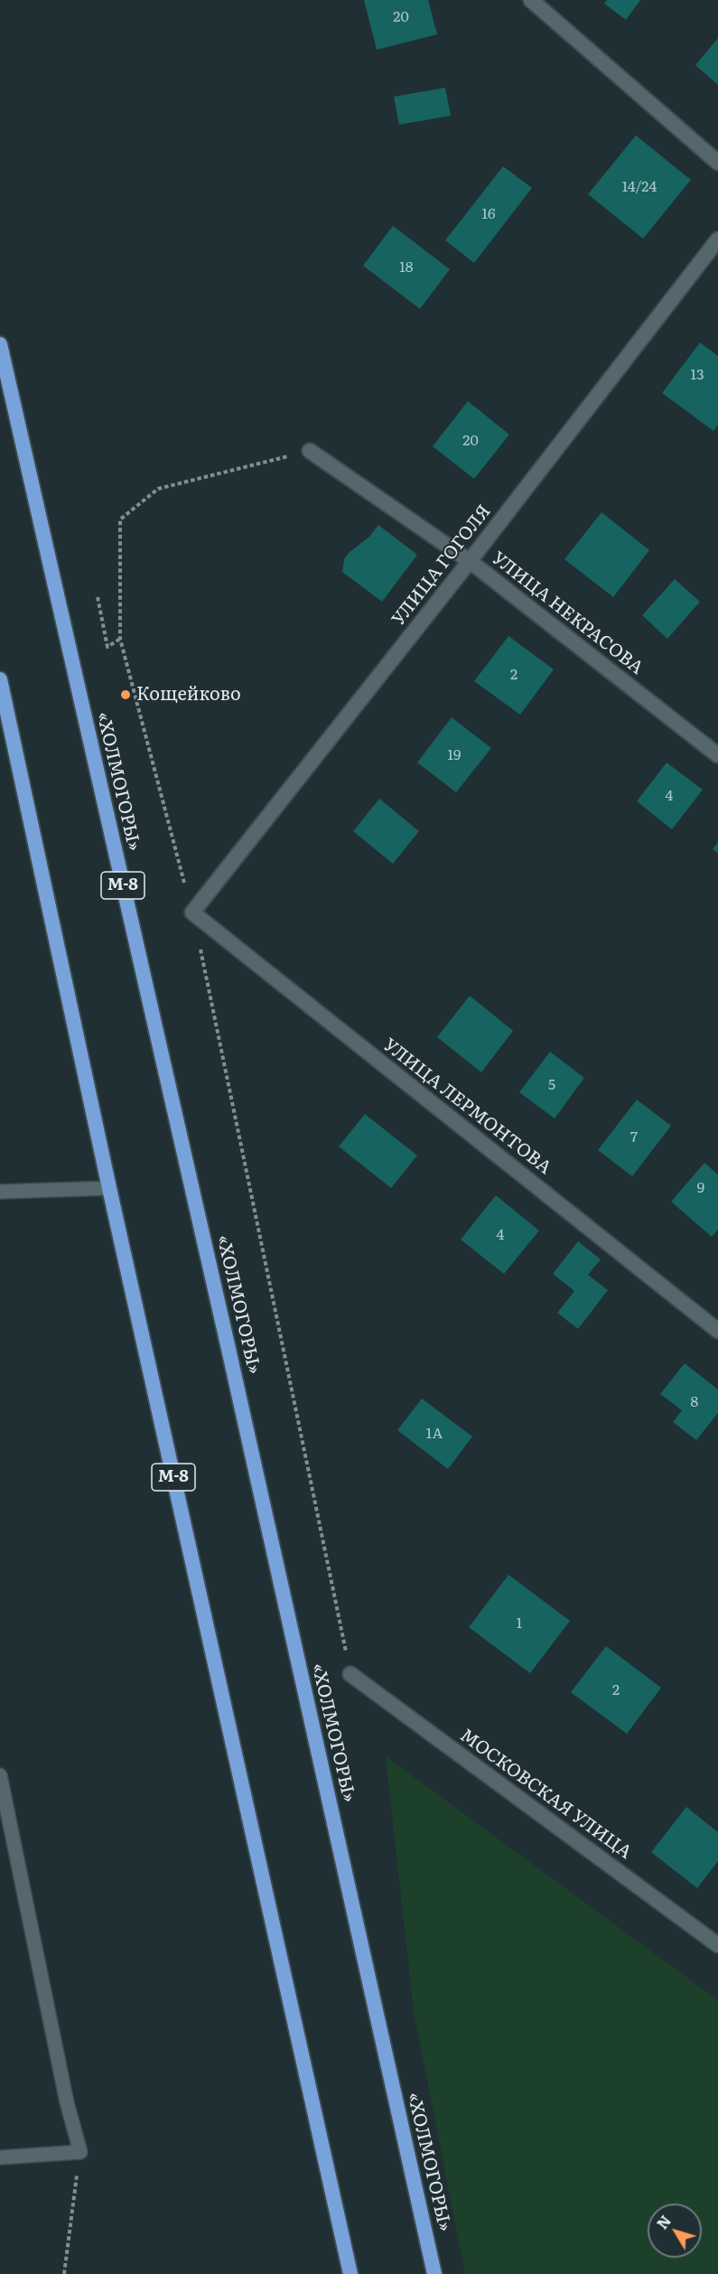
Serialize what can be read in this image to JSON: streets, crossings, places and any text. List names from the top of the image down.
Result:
{
  "streets": {
    "highway": ["«ХОЛМОГОРЫ»", "М-8"],
    "street": [
      "УЛИЦА ГОГОЛЯ",
      "УЛИЦА НЕКРАСОВА",
      "УЛИЦА ЛЕРМОНТОВА",
      "МОСКОВСКАЯ УЛИЦА"
    ]
  },
  "crossings": [
    ["УЛИЦА ГОГОЛЯ", "УЛИЦА НЕКРАСОВА"],
    ["УЛИЦА ГОГОЛЯ", "УЛИЦА ЛЕРМОНТОВА"]
  ],
  "places": ["Кощейково"],
  "house_numbers": [
    "20",
    "14/24",
    "16",
    "18",
    "13",
    "20",
    "2",
    "19",
    "4",
    "5",
    "7",
    "9",
    "4",
    "8",
    "1А",
    "1",
    "2"
  ],
  "north": "top left"
}
